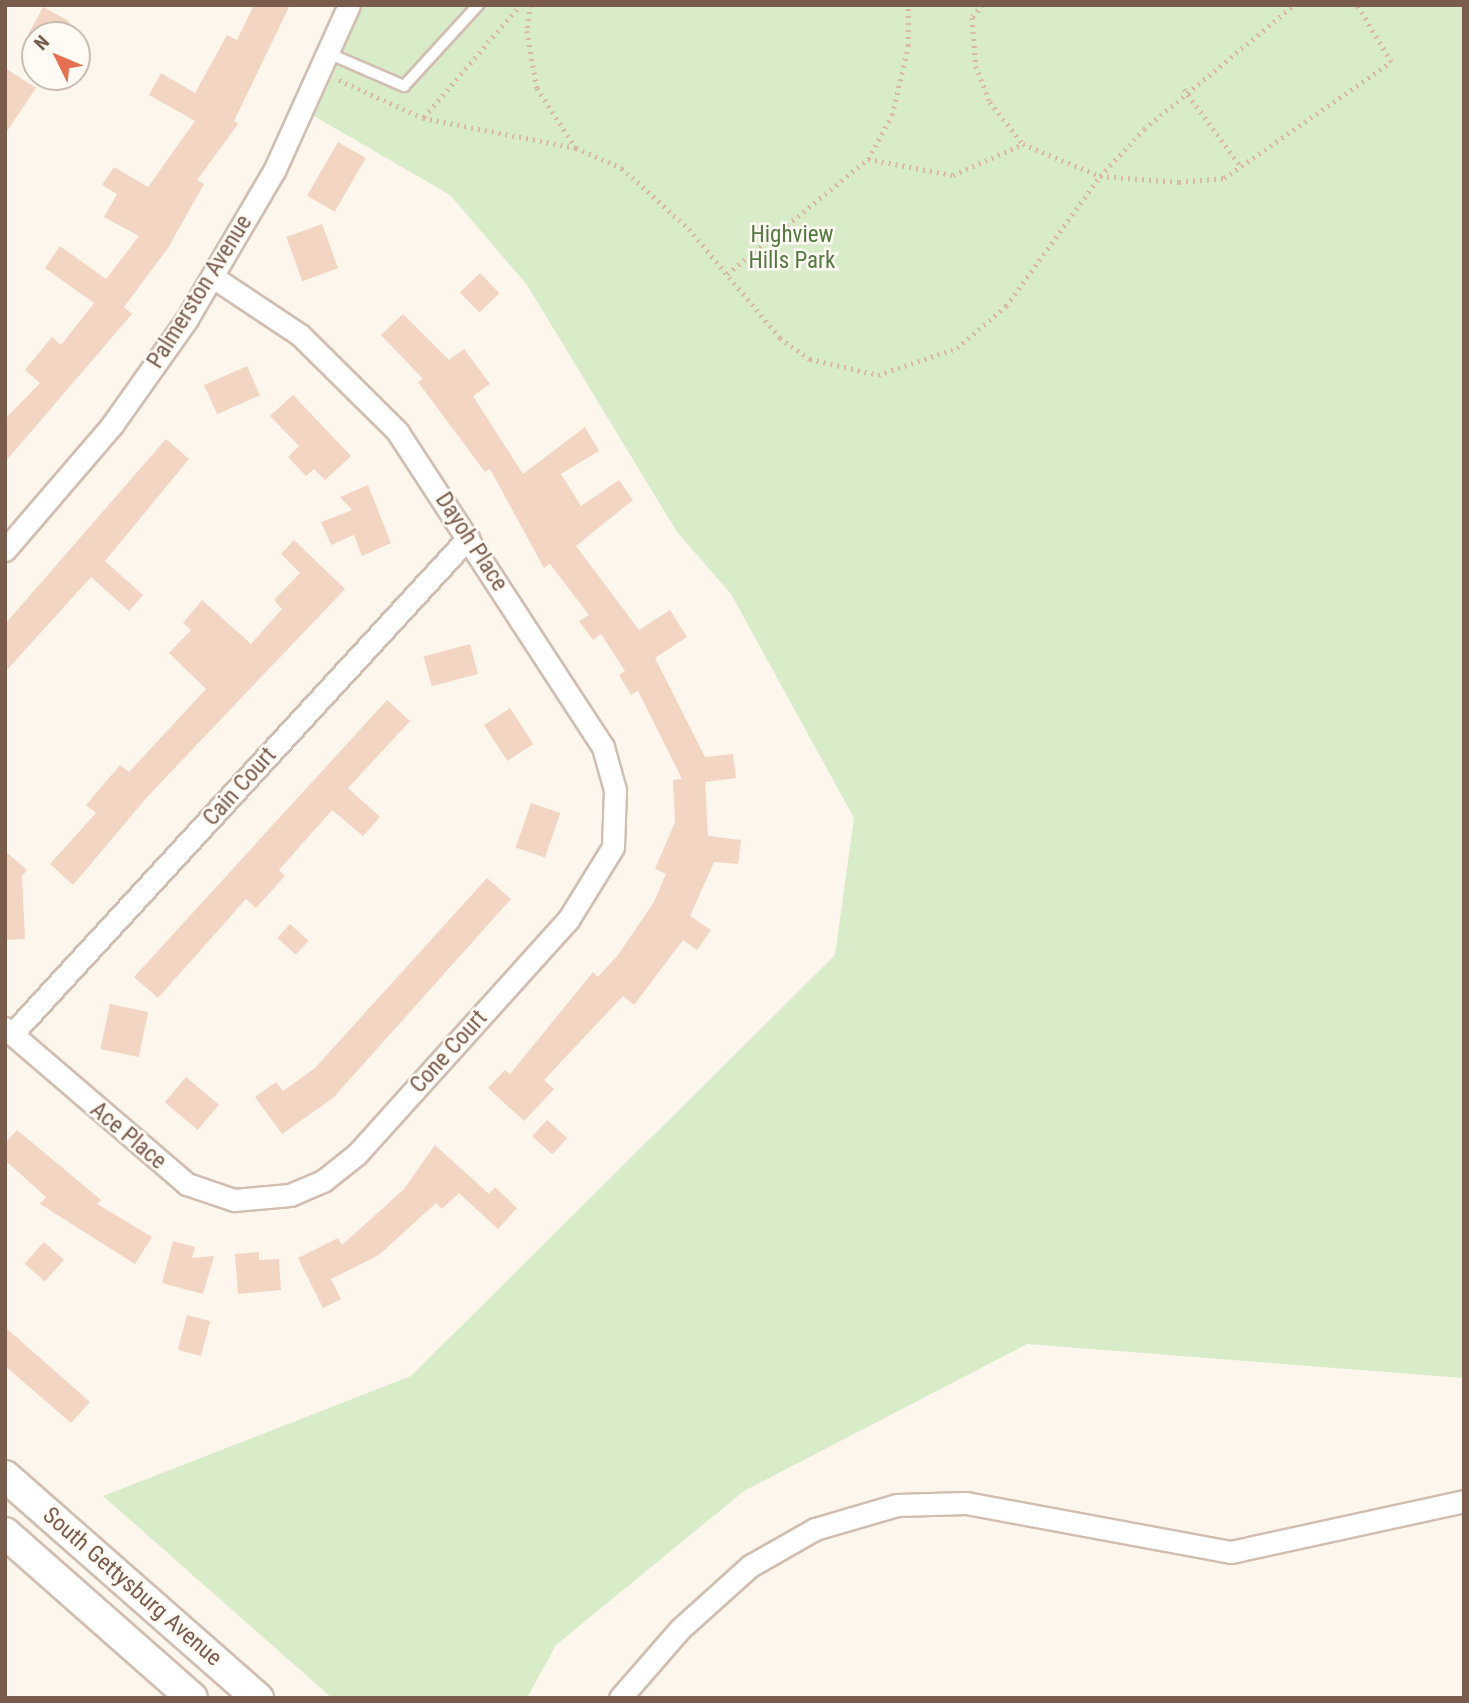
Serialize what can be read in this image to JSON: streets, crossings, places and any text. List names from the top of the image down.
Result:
{
  "streets": {
    "main road": ["South Gettysburg Avenue"],
    "street": [
      "Palmerston Avenue",
      "Dayoh Place",
      "Cain Court",
      "Cone Court",
      "Ace Place"
    ]
  },
  "crossings": [
    ["Palmerston Avenue", "Dayoh Place"],
    ["Dayoh Place", "Cain Court"],
    ["Dayoh Place", "Cone Court"],
    ["Cain Court", "Ace Place"],
    ["Cone Court", "Ace Place"]
  ],
  "parks": ["Highview Hills Park"],
  "north": "top left"
}
